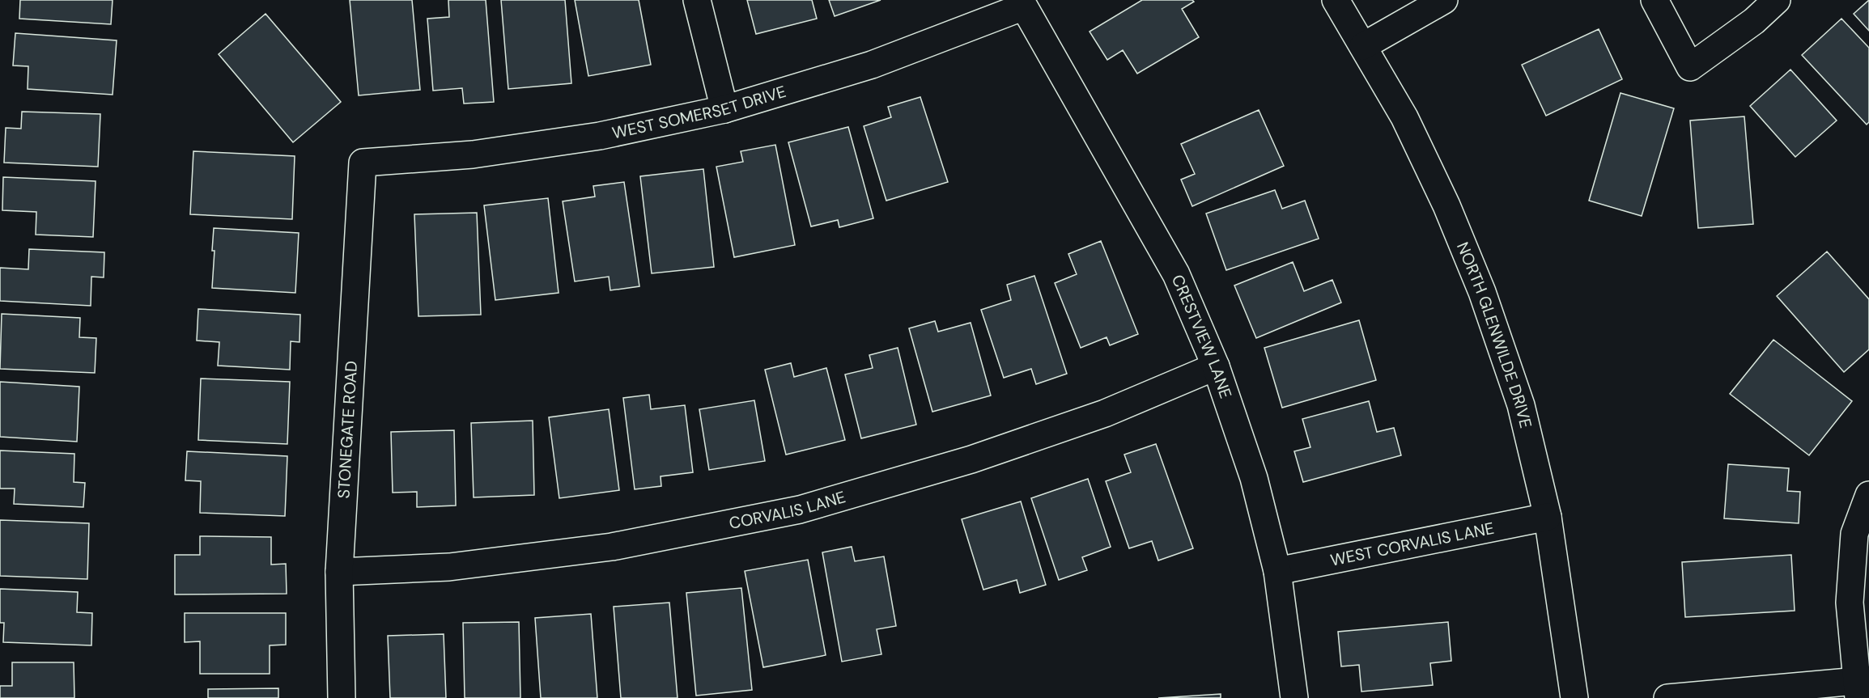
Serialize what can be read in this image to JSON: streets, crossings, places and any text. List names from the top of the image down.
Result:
{
  "streets": {
    "street": [
      "WEST SOMERSET DRIVE",
      "NORTH GLENWILDE DRIVE",
      "CRESTVIEW LANE",
      "STONEGATE ROAD",
      "CORVALIS LANE",
      "WEST CORVALIS LANE"
    ]
  },
  "crossings": [
    ["WEST SOMERSET DRIVE", "CRESTVIEW LANE"],
    ["WEST SOMERSET DRIVE", "STONEGATE ROAD"],
    ["NORTH GLENWILDE DRIVE", "WEST CORVALIS LANE"],
    ["CRESTVIEW LANE", "CORVALIS LANE"],
    ["CRESTVIEW LANE", "WEST CORVALIS LANE"],
    ["STONEGATE ROAD", "CORVALIS LANE"]
  ]
}
